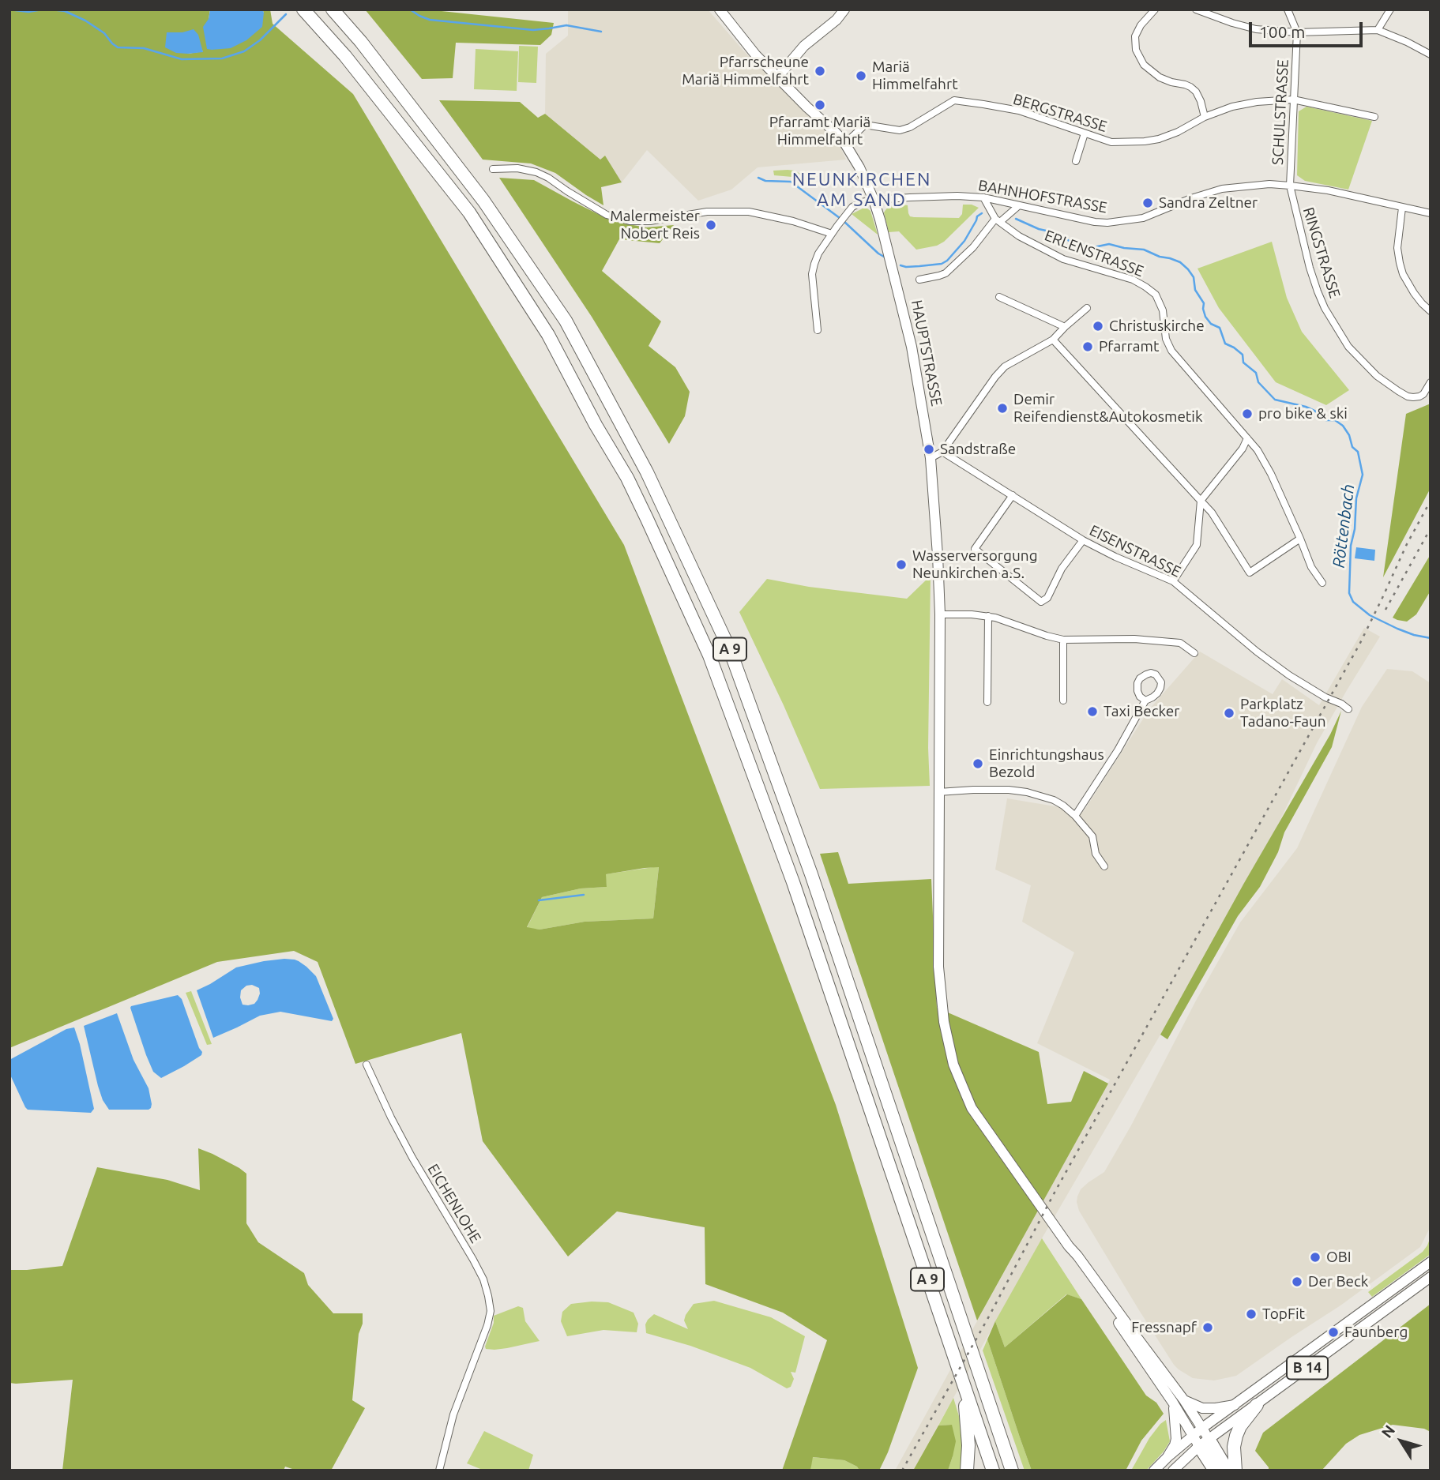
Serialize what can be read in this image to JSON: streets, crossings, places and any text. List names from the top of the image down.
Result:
{
  "streets": {
    "highway": ["A 9"],
    "main road": ["HAUPTSTRASSE", "B 14"],
    "street": [
      "SCHULSTRASSE",
      "BERGSTRASSE",
      "BAHNHOFSTRASSE",
      "RINGSTRASSE",
      "ERLENSTRASSE",
      "EISENSTRASSE",
      "EICHENLOHE"
    ]
  },
  "crossings": [
    ["SCHULSTRASSE", "BERGSTRASSE"],
    ["SCHULSTRASSE", "BAHNHOFSTRASSE"],
    ["SCHULSTRASSE", "RINGSTRASSE"],
    ["BERGSTRASSE", "HAUPTSTRASSE"],
    ["BAHNHOFSTRASSE", "RINGSTRASSE"],
    ["BAHNHOFSTRASSE", "ERLENSTRASSE"],
    ["BAHNHOFSTRASSE", "HAUPTSTRASSE"]
  ],
  "districts": ["NEUNKIRCHEN AM SAND"],
  "water": ["Röttenbach"],
  "places": [
    "Pfarrscheune Mariä Himmelfahrt",
    "Mariä Himmelfahrt",
    "Pfarramt Mariä Himmelfahrt",
    "Sandra Zeltner",
    "Malermeister Nobert Reis",
    "Christuskirche",
    "Pfarramt",
    "Demir Reifendienst&Autokosmetik",
    "pro bike & ski",
    "Sandstraße",
    "Wasserversorgung Neunkirchen a.S.",
    "Taxi Becker",
    "Parkplatz Tadano-Faun",
    "Einrichtungshaus Bezold",
    "OBI",
    "Der Beck",
    "TopFit",
    "Fressnapf",
    "Faunberg"
  ],
  "scale_bar": "100 m",
  "north": "top left"
}
